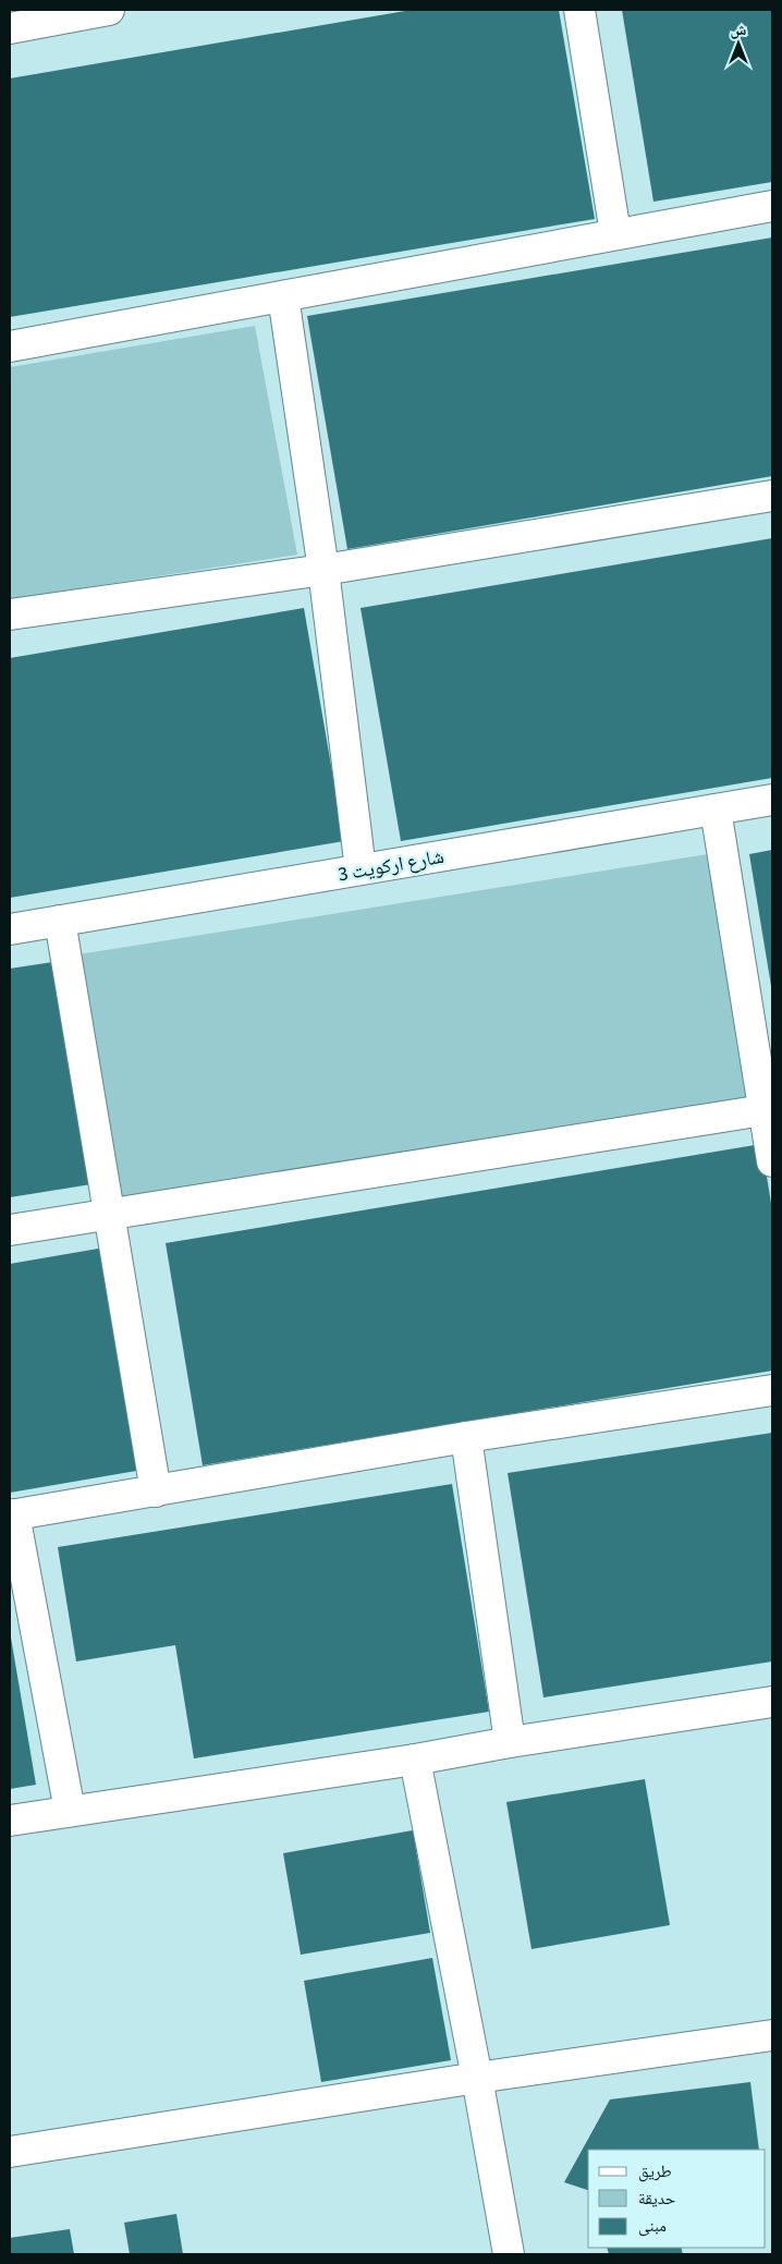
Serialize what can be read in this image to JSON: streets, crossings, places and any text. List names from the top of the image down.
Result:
{
  "streets": {
    "street": ["شارع اركويت 3"]
  },
  "legend": ["طريق", "حديقة", "مبنى"],
  "north": "top"
}
